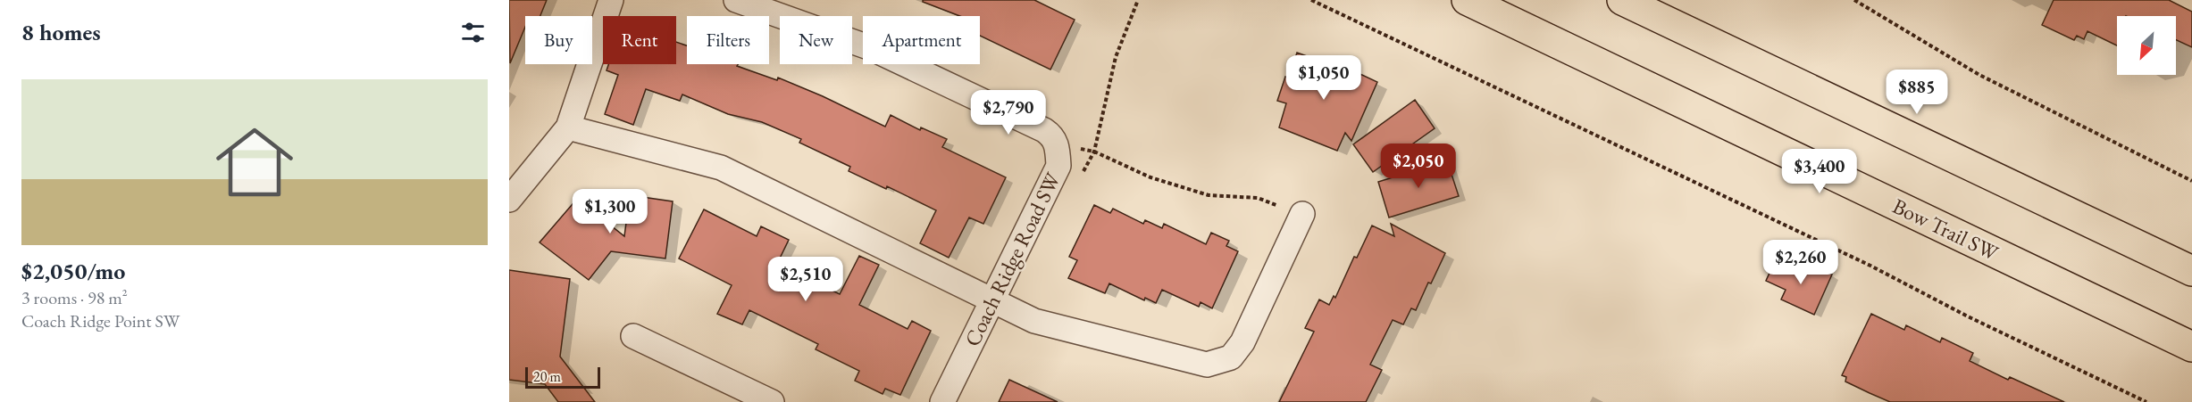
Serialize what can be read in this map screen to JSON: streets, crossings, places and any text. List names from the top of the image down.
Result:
{
  "streets": {
    "main road": ["Bow Trail SW"],
    "street": ["Coach Ridge Road SW"]
  },
  "scale_bar": "20 m",
  "north": "bottom left",
  "page": {
    "heading": "8 homes",
    "chip": [
      "Buy",
      "Rent",
      "Filters",
      "New",
      "Apartment"
    ],
    "price": [
      "$1,050",
      "$885",
      "$2,790",
      "$2,050",
      "$3,400",
      "$1,300",
      "$2,260",
      "$2,510"
    ],
    "list": [
      {
        "name": "$2,050/mo",
        "note": "3 rooms · 98 m² · Coach Ridge Point SW"
      }
    ],
    "scale": "20 m"
  }
}
